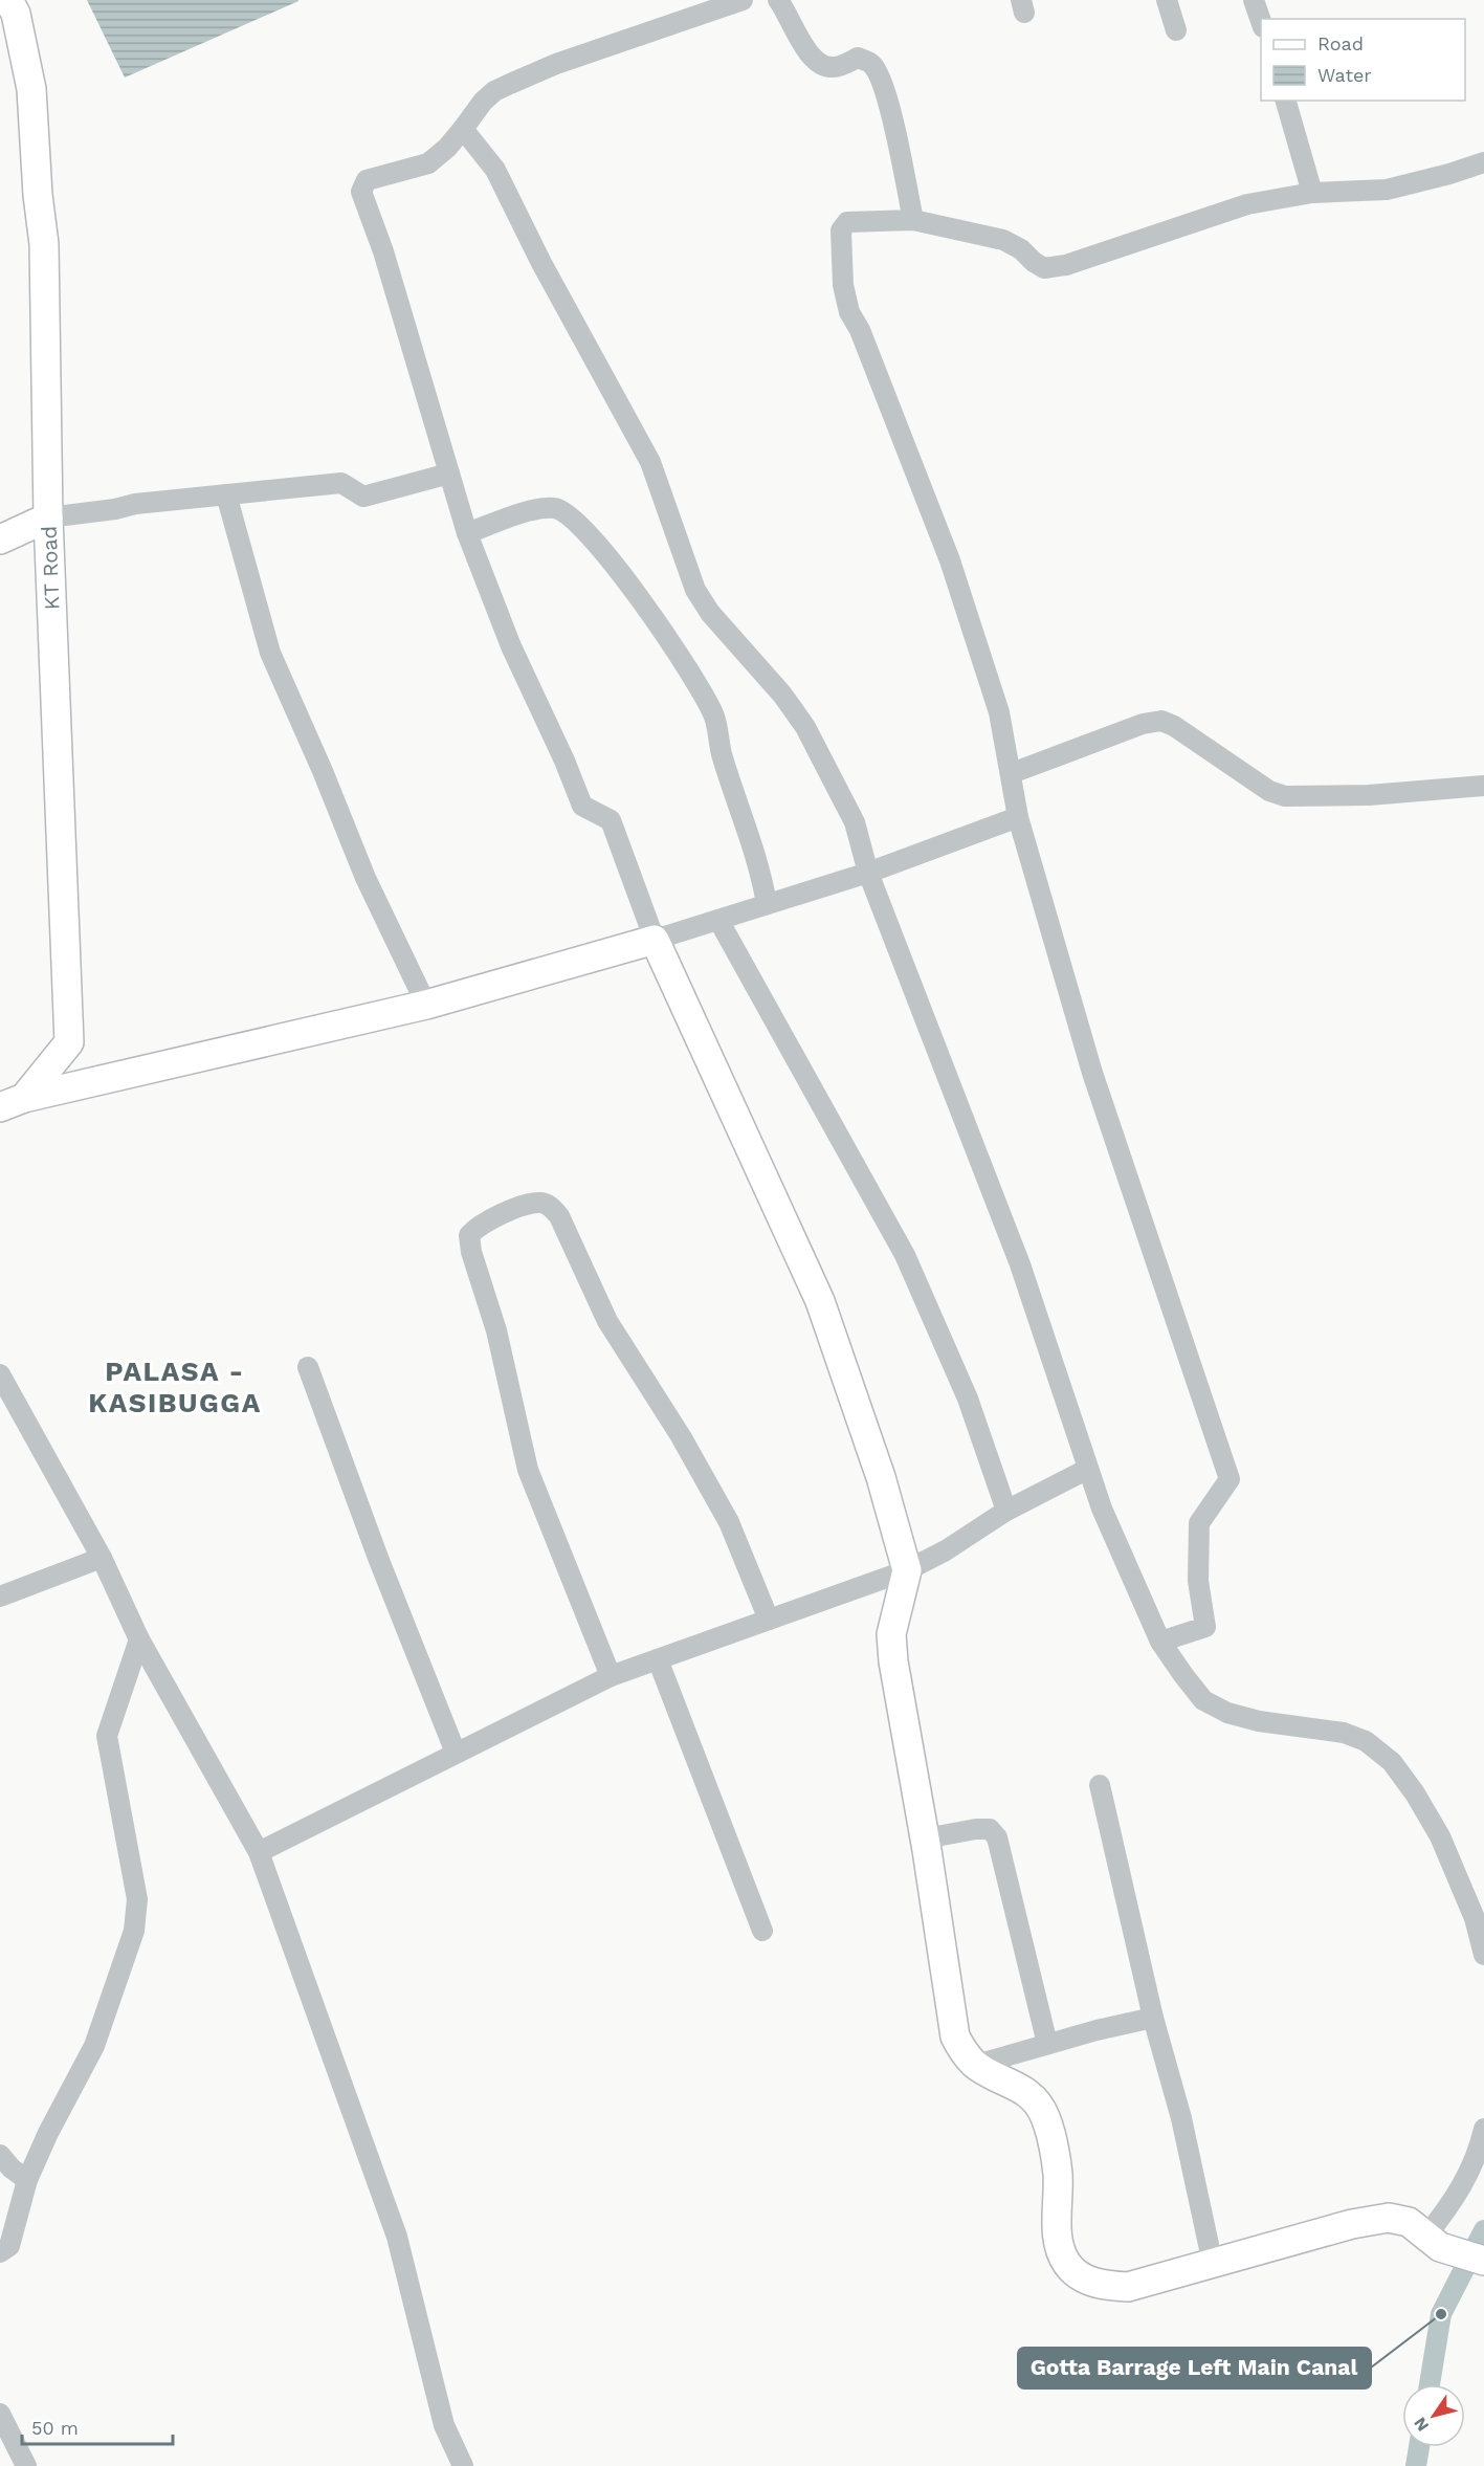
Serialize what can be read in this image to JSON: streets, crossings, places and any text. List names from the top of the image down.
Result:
{
  "streets": {
    "main road": ["KT Road"]
  },
  "districts": ["PALASA - KASIBUGGA"],
  "places": ["Gotta Barrage Left Main Canal"],
  "legend": ["Road", "Water"],
  "scale_bar": "50 m",
  "north": "bottom left"
}
